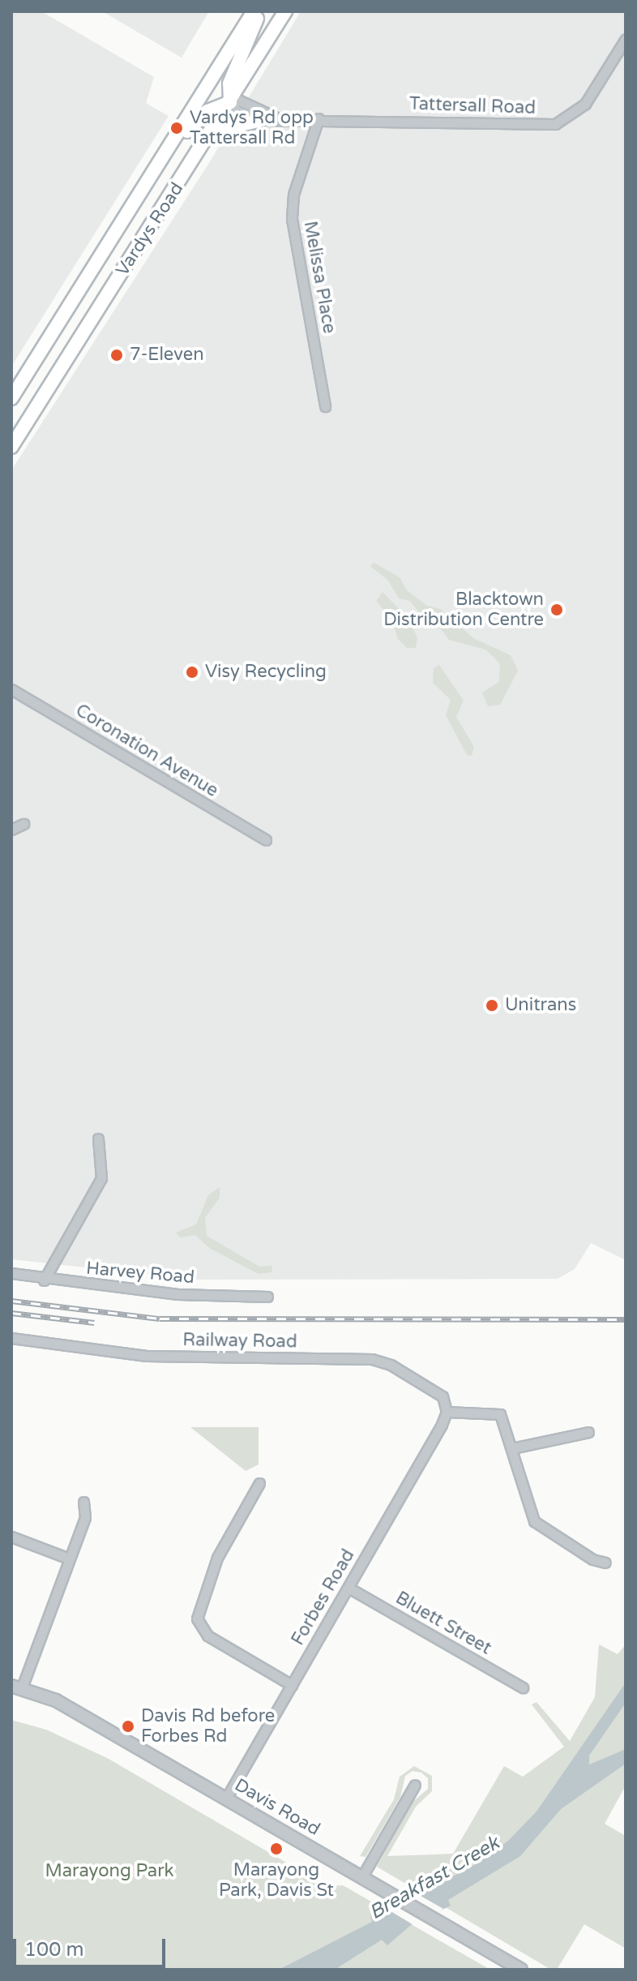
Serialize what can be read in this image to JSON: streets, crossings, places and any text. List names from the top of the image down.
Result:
{
  "streets": {
    "main road": ["Vardys Road"],
    "street": [
      "Tattersall Road",
      "Melissa Place",
      "Coronation Avenue",
      "Harvey Road",
      "Railway Road",
      "Forbes Road",
      "Bluett Street",
      "Davis Road"
    ]
  },
  "crossings": [
    ["Tattersall Road", "Vardys Road"],
    ["Tattersall Road", "Melissa Place"],
    ["Railway Road", "Forbes Road"],
    ["Forbes Road", "Bluett Street"],
    ["Forbes Road", "Davis Road"]
  ],
  "water": ["Breakfast Creek"],
  "parks": ["Marayong Park"],
  "places": [
    "Vardys Rd opp Tattersall Rd",
    "7-Eleven",
    "Blacktown Distribution Centre",
    "Visy Recycling",
    "Unitrans",
    "Davis Rd before Forbes Rd",
    "Marayong Park, Davis St"
  ],
  "scale_bar": "100 m"
}
